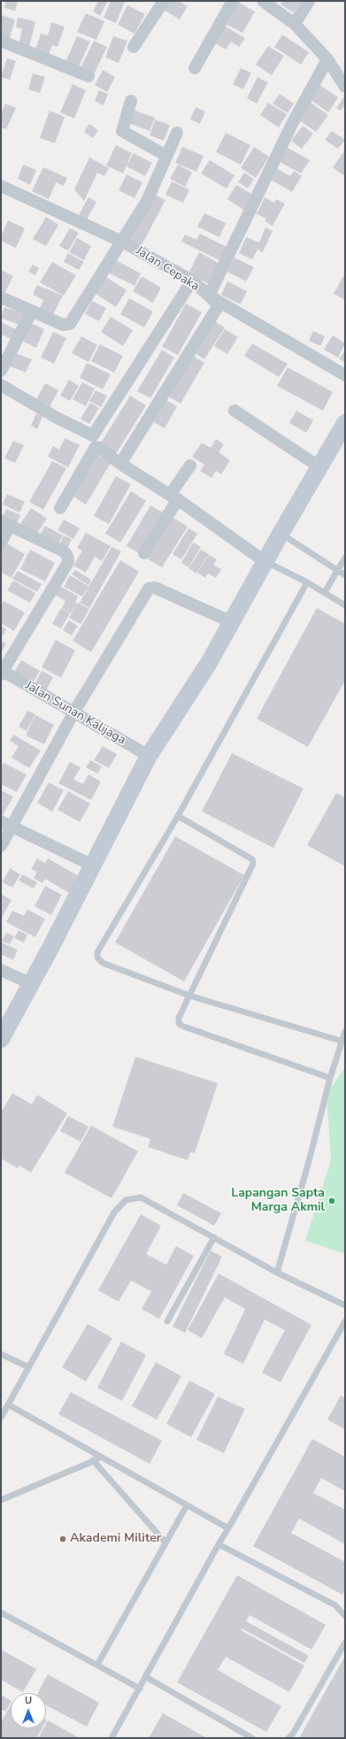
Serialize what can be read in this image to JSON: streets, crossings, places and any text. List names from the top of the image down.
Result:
{
  "streets": {
    "street": ["Jalan Cepaka", "Jalan Sunan Kalijaga"]
  },
  "places": ["Lapangan Sapta Marga Akmil", "Akademi Militer"],
  "north": "top"
}
